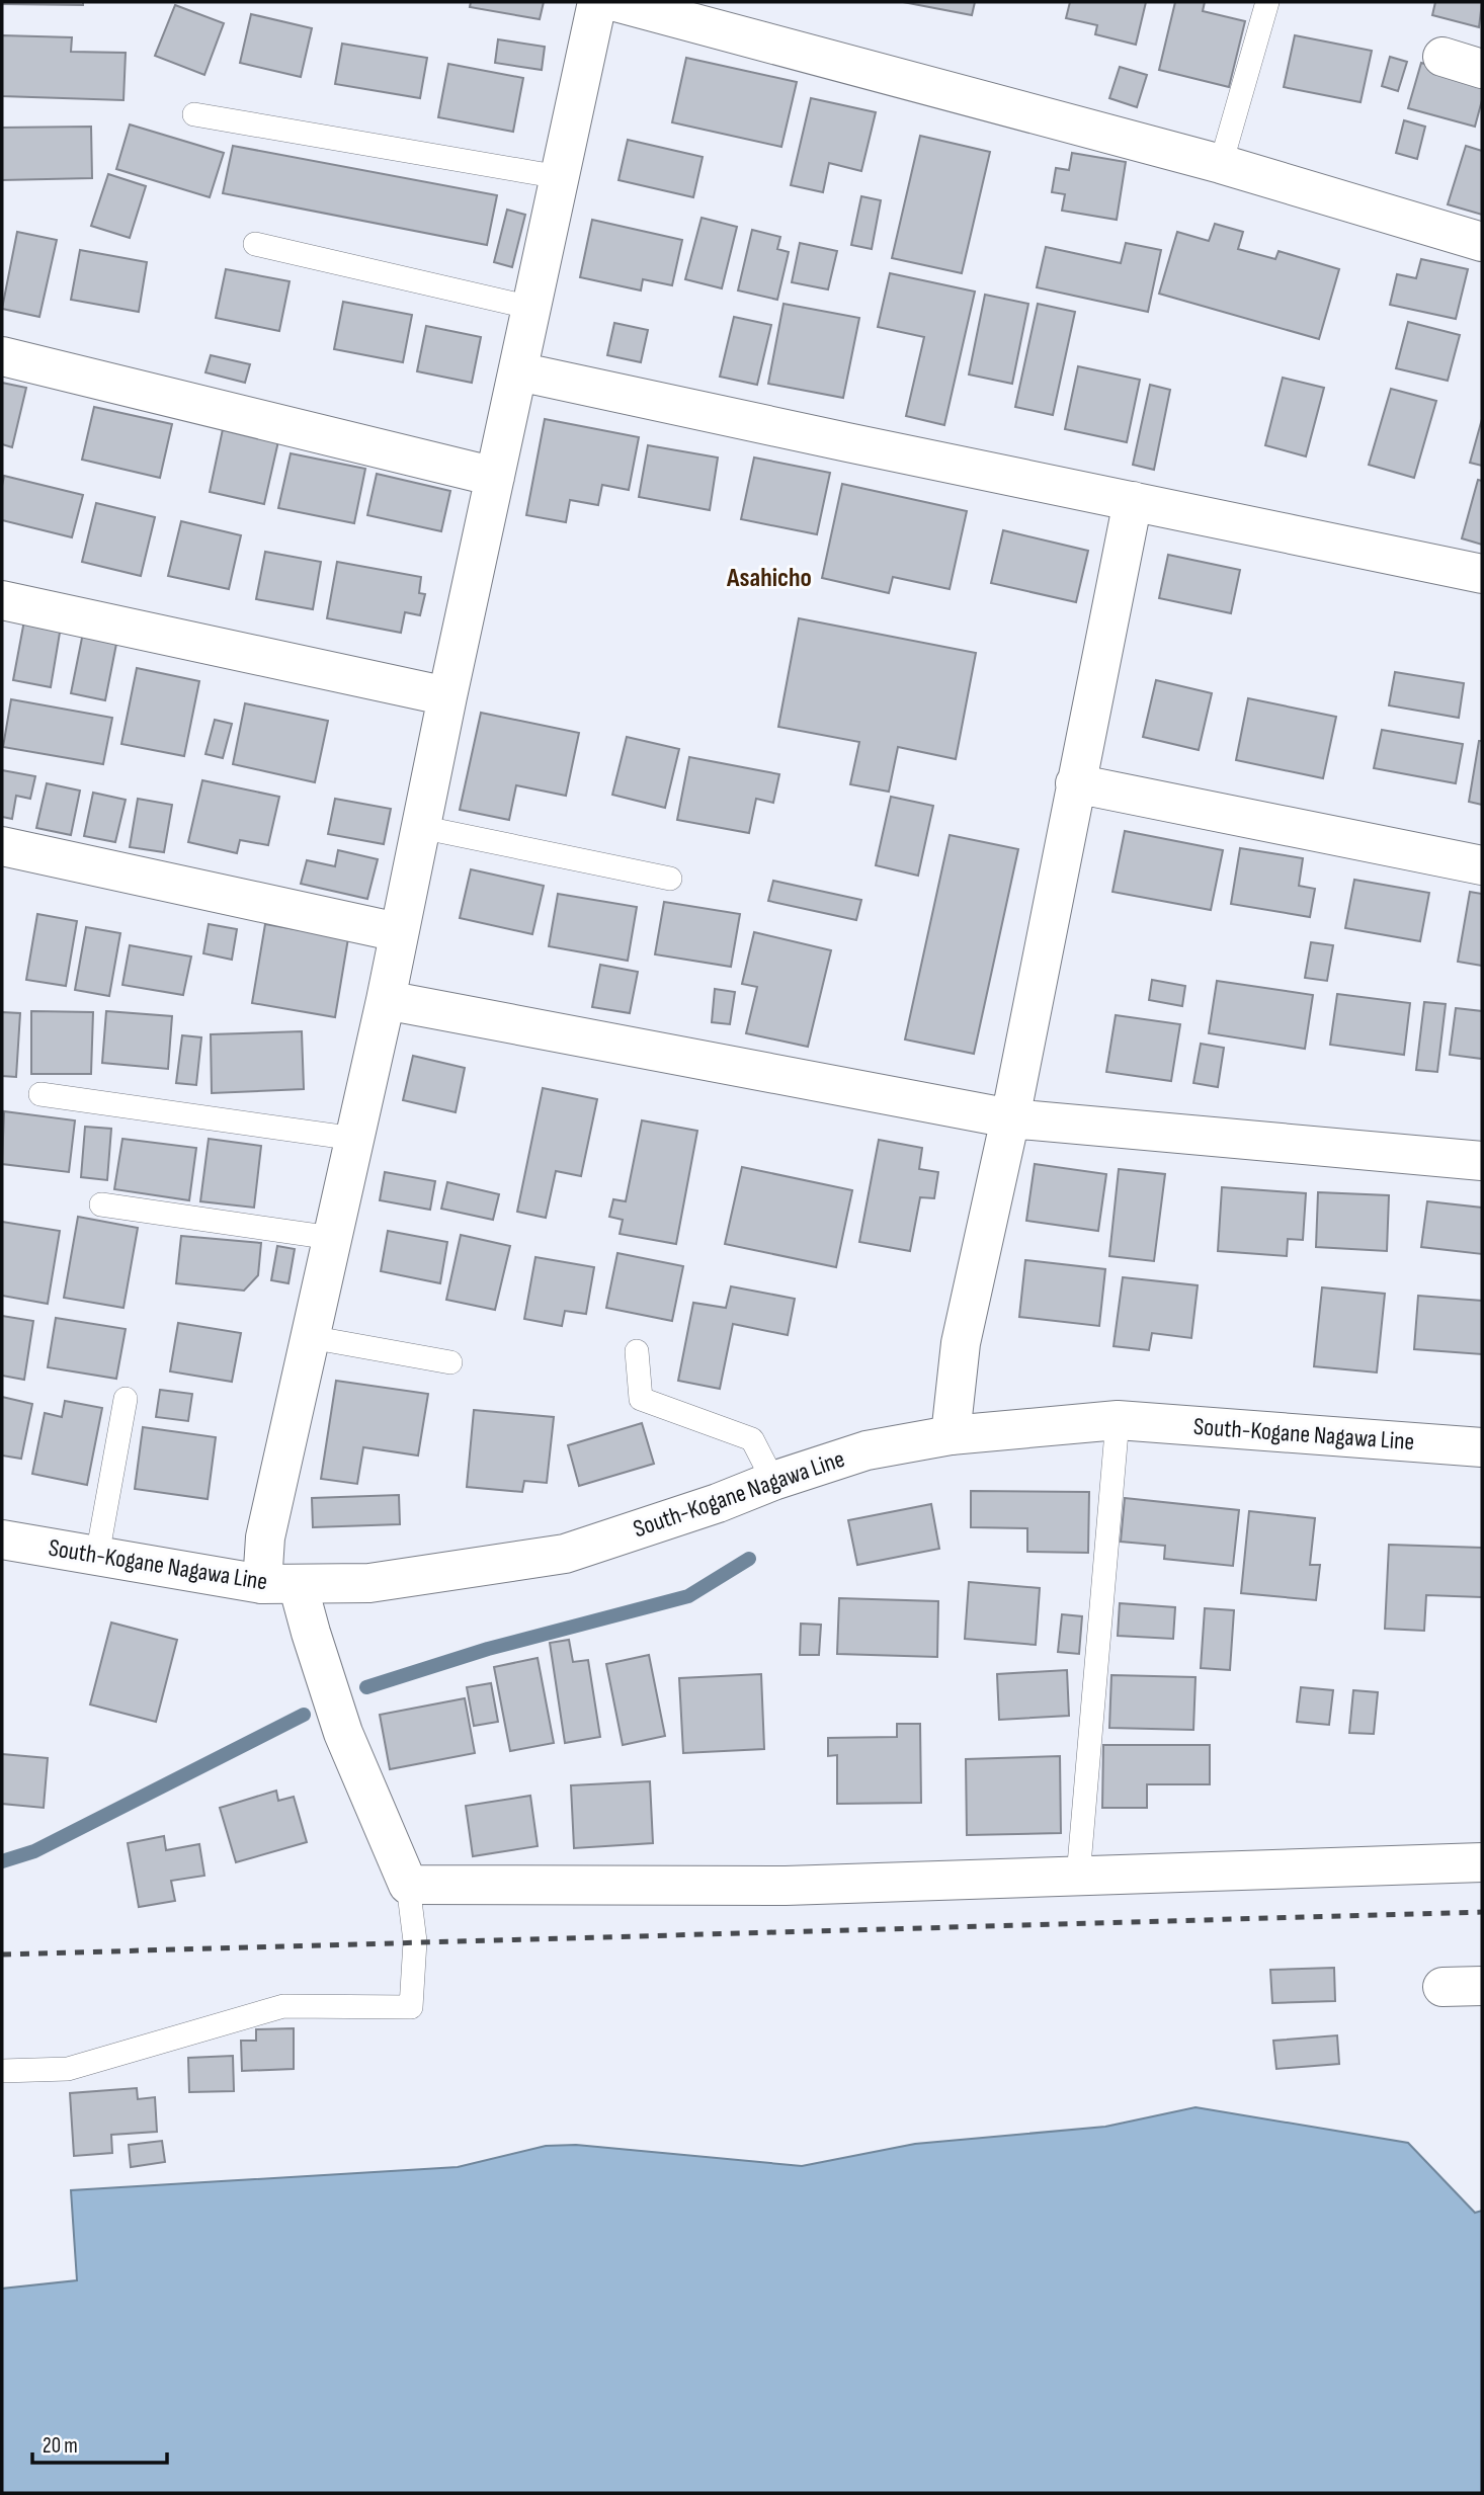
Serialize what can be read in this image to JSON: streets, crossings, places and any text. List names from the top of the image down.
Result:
{
  "streets": {
    "street": ["South-Kogane Nagawa Line"]
  },
  "districts": ["Asahicho"],
  "scale_bar": "20 m"
}
